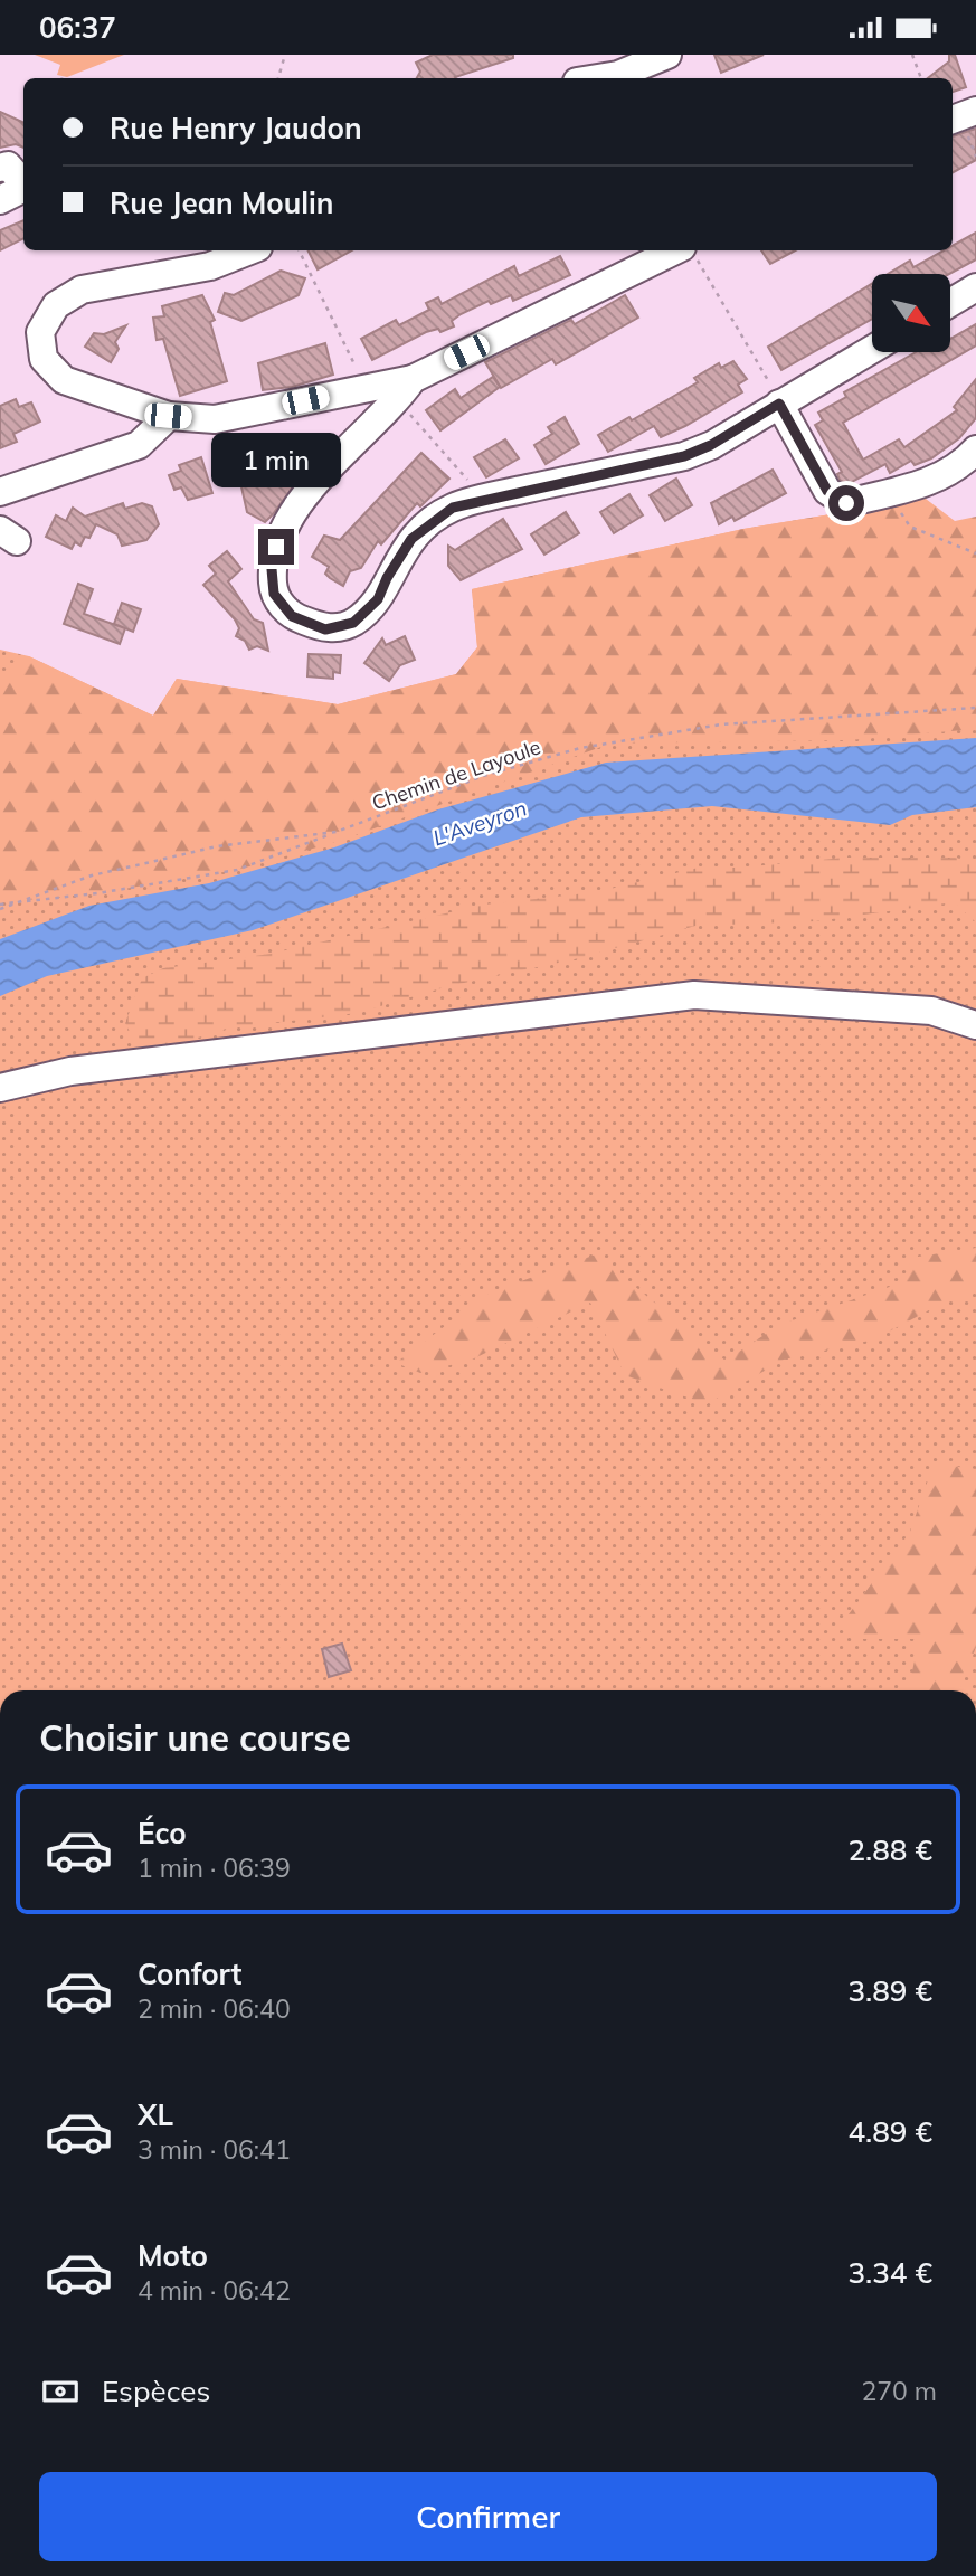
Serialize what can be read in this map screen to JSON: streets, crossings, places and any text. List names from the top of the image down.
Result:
{
  "streets": {
    "path": ["Chemin de Layoule"]
  },
  "water": ["L'Aveyron"],
  "north": "bottom right",
  "page": {
    "status": "06:37",
    "banner": ["Rue Henry Jaudon", "Rue Jean Moulin"],
    "bubble": "1 min",
    "heading": "Choisir une course",
    "list": [
      {
        "name": "Éco",
        "note": "1 min · 06:39",
        "value": "2.88 €"
      },
      {
        "name": "Confort",
        "note": "2 min · 06:40",
        "value": "3.89 €"
      },
      {
        "name": "XL",
        "note": "3 min · 06:41",
        "value": "4.89 €"
      },
      {
        "name": "Moto",
        "note": "4 min · 06:42",
        "value": "3.34 €"
      }
    ],
    "pay": ["Espèces", "270 m"],
    "buttons": "Confirmer"
  }
}
